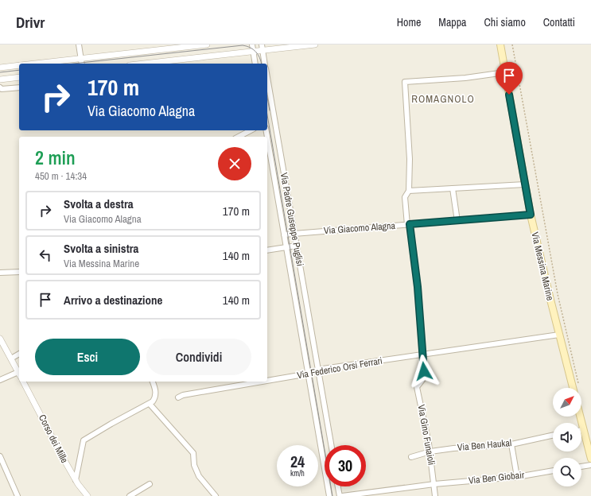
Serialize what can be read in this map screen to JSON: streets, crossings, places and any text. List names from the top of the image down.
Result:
{
  "streets": {
    "main road": ["Via Messina Marine"],
    "street": [
      "Via Padre Guseppe Puglisi",
      "Via Giacomo Alagna",
      "Via Federico Orsi Ferrari",
      "Via Gino Funaioli",
      "Corso dei Mille",
      "Via Ben Haukal",
      "Via Ben Giobair"
    ]
  },
  "crossings": [
    ["Via Padre Guseppe Puglisi", "Via Giacomo Alagna"],
    ["Via Padre Guseppe Puglisi", "Via Federico Orsi Ferrari"],
    ["Via Giacomo Alagna", "Via Messina Marine"],
    ["Via Giacomo Alagna", "Via Gino Funaioli"],
    ["Via Messina Marine", "Via Federico Orsi Ferrari"],
    ["Via Messina Marine", "Via Gino Funaioli"],
    ["Via Federico Orsi Ferrari", "Via Gino Funaioli"],
    ["Via Gino Funaioli", "Via Ben Haukal"],
    ["Via Gino Funaioli", "Via Ben Giobair"]
  ],
  "districts": ["ROMAGNOLO"],
  "north": "top right",
  "page": {
    "header": "Drivr",
    "nav": [
      "Home",
      "Mappa",
      "Chi siamo",
      "Contatti"
    ],
    "turn": ["170 m", "Via Giacomo Alagna"],
    "heading": ["2 min", "450 m · 14:34"],
    "list": [
      {
        "name": "Svolta a destra",
        "note": "Via Giacomo Alagna",
        "value": "170 m"
      },
      {
        "name": "Svolta a sinistra",
        "note": "Via Messina Marine",
        "value": "140 m"
      },
      {
        "name": "Arrivo a destinazione",
        "value": "140 m"
      }
    ],
    "buttons": ["Esci", "Condividi"],
    "speed": "24 km/h",
    "limit": "30"
  }
}
